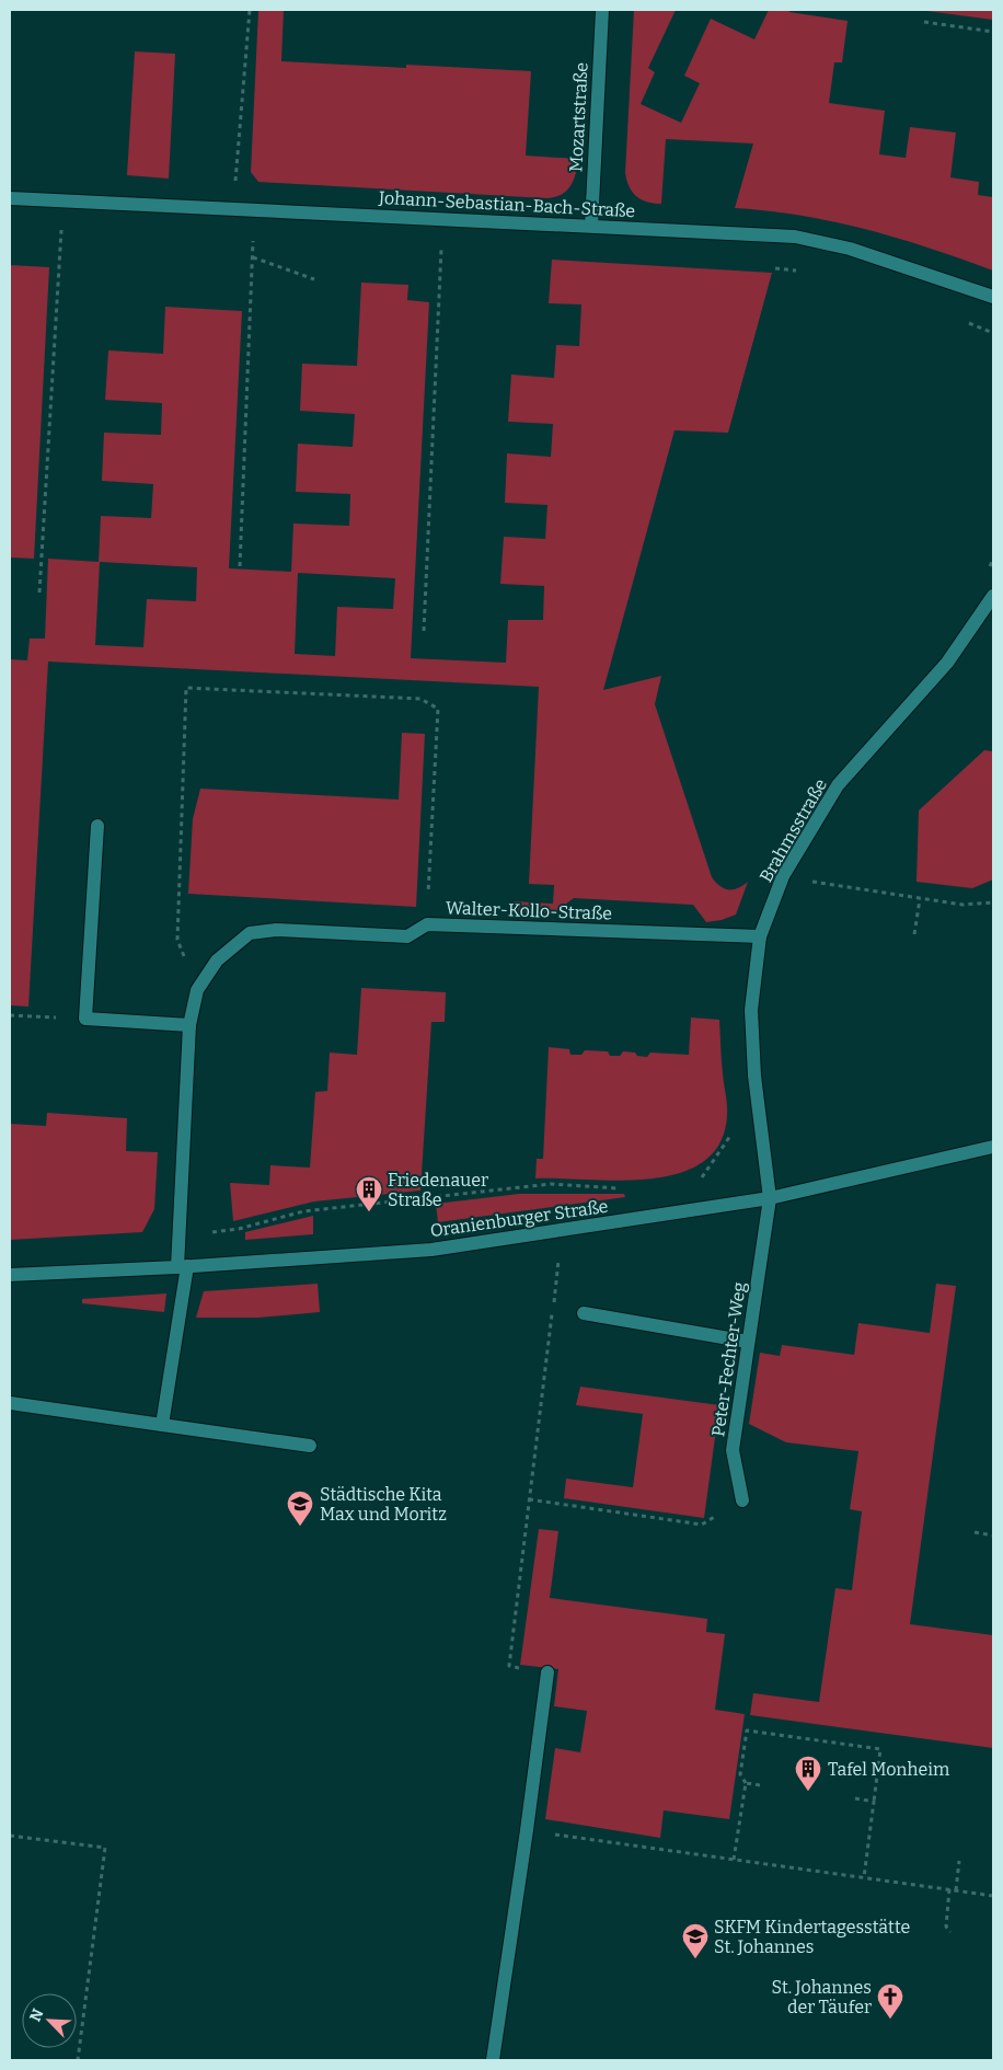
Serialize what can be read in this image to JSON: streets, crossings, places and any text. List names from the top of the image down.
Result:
{
  "streets": {
    "street": [
      "Mozartstraße",
      "Johann-Sebastian-Bach-Straße",
      "Brahmsstraße",
      "Walter-Kollo-Straße",
      "Oranienburger Straße",
      "Peter-Fechter-Weg"
    ]
  },
  "crossings": [
    ["Mozartstraße", "Johann-Sebastian-Bach-Straße"],
    ["Brahmsstraße", "Walter-Kollo-Straße"],
    ["Brahmsstraße", "Oranienburger Straße"],
    ["Brahmsstraße", "Peter-Fechter-Weg"],
    ["Walter-Kollo-Straße", "Oranienburger Straße"],
    ["Oranienburger Straße", "Peter-Fechter-Weg"]
  ],
  "places": {
    "building": ["Friedenauer Straße", "Tafel Monheim"],
    "school or university": ["Städtische Kita Max und Moritz", "SKFM Kindertagesstätte St. Johannes"],
    "church": ["St. Johannes der Täufer"]
  },
  "north": "top left"
}
